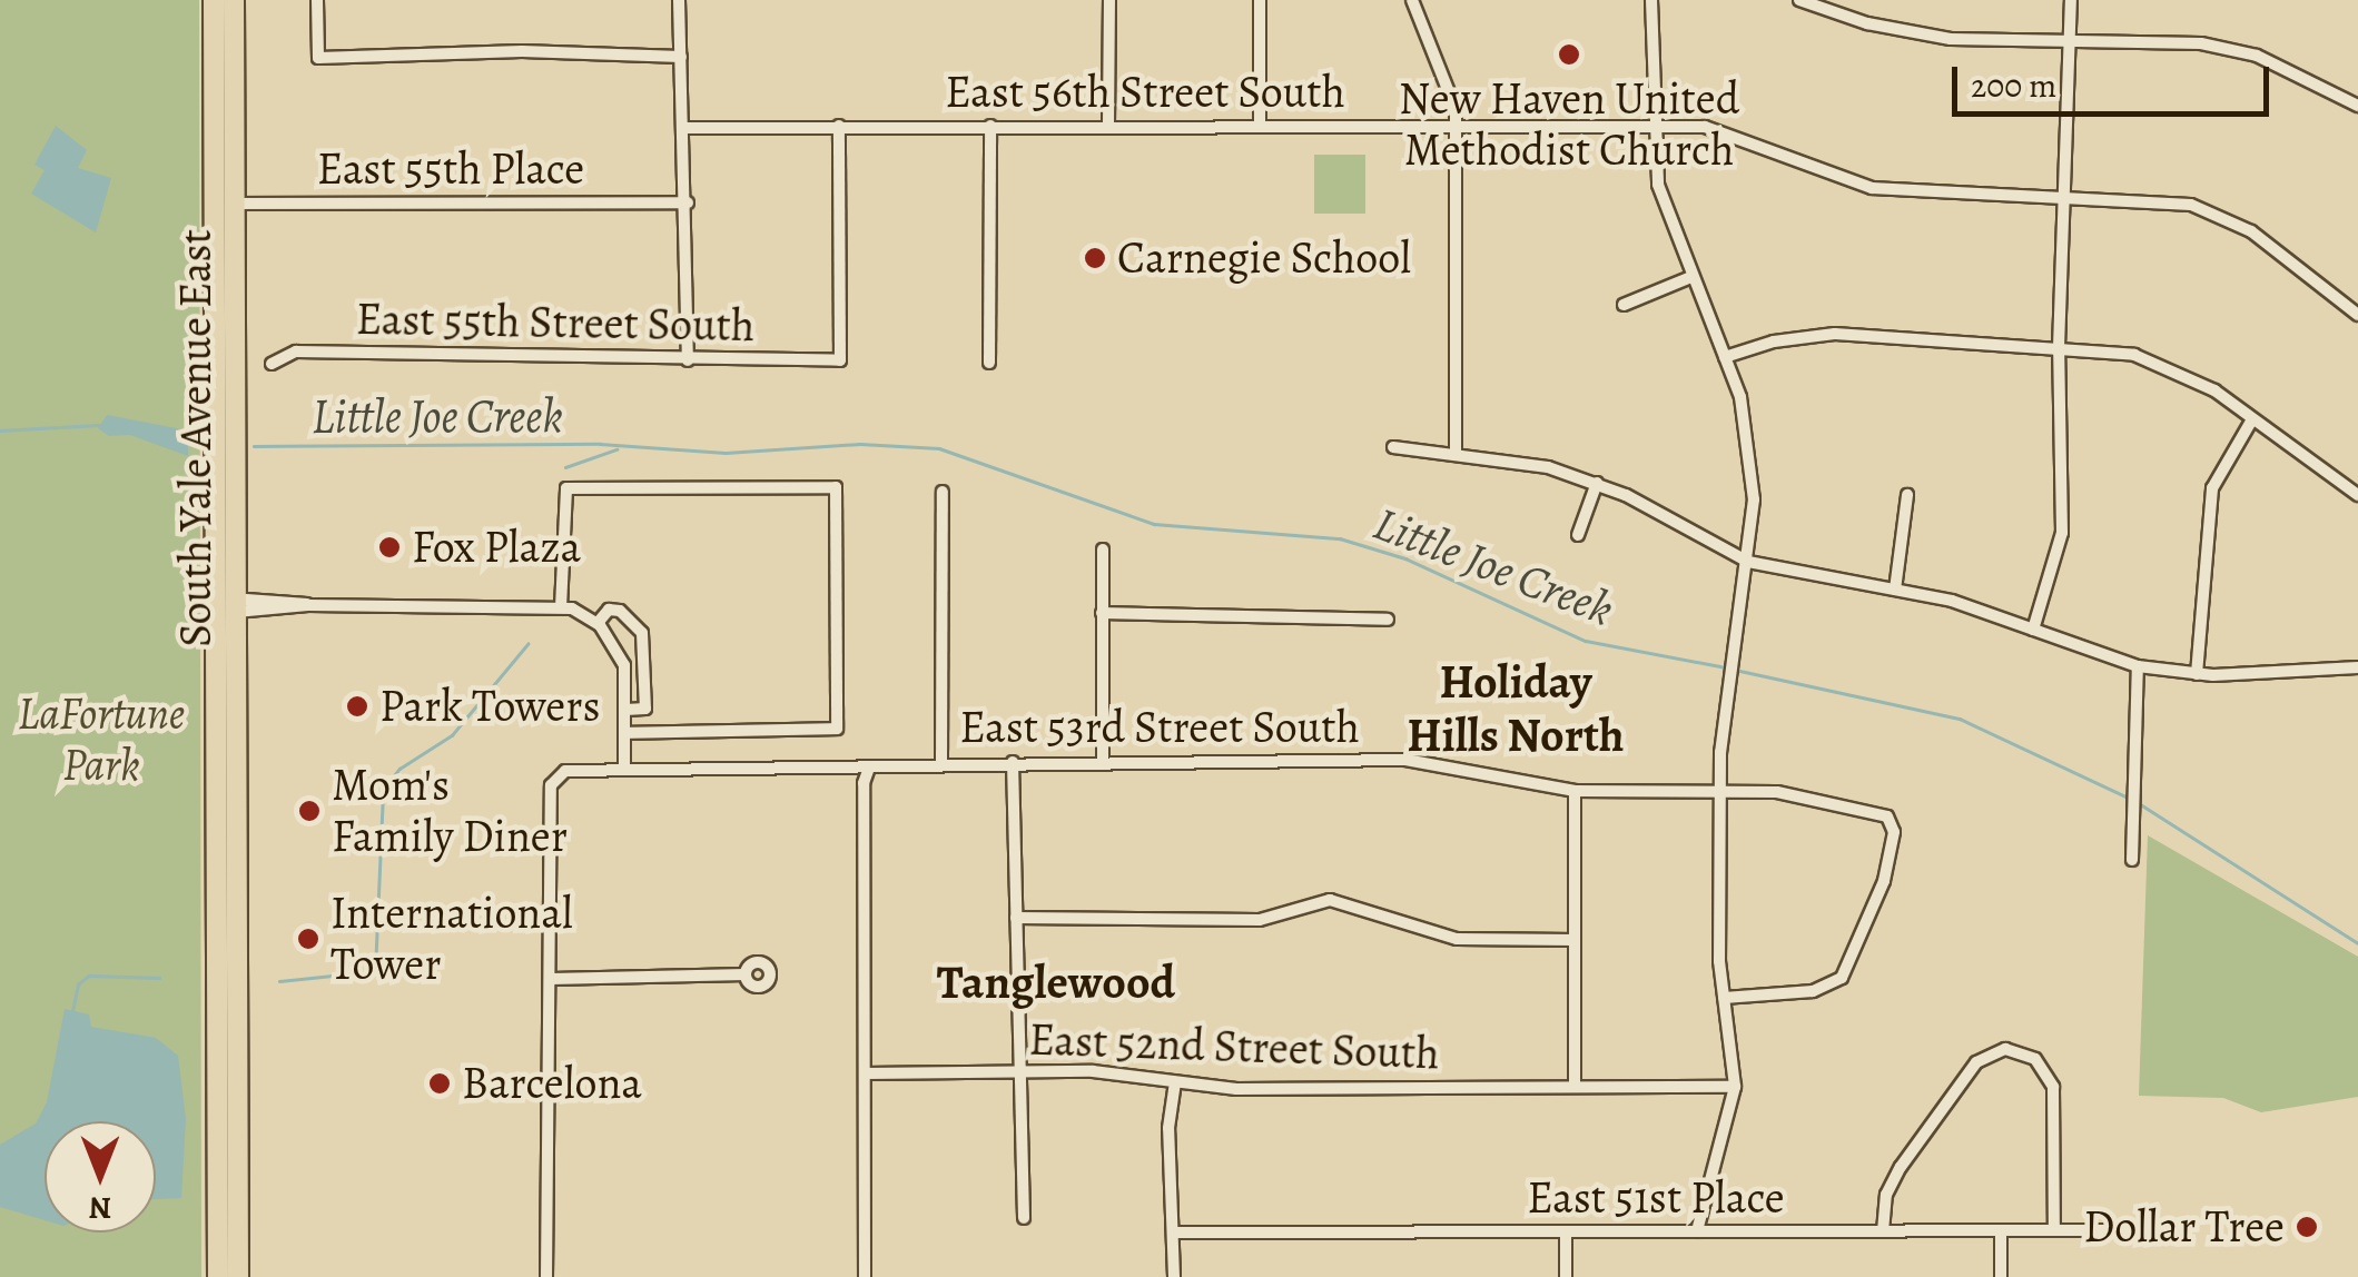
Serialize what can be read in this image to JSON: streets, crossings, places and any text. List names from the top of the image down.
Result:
{
  "streets": {
    "main road": ["South Yale Avenue East"],
    "street": [
      "East 56th Street South",
      "East 55th Place",
      "East 55th Street South",
      "East 53rd Street South",
      "East 52nd Street South",
      "East 51st Place"
    ]
  },
  "crossings": [
    ["East 56th Street South", "East 55th Street South"],
    ["East 55th Place", "South Yale Avenue East"]
  ],
  "districts": ["Holiday Hills North", "Tanglewood"],
  "water": ["Little Joe Creek"],
  "parks": ["LaFortune Park"],
  "places": [
    "New Haven United Methodist Church",
    "Carnegie School",
    "Fox Plaza",
    "Park Towers",
    "Mom's Family Diner",
    "International Tower",
    "Barcelona",
    "Dollar Tree"
  ],
  "scale_bar": "200 m",
  "north": "bottom"
}
